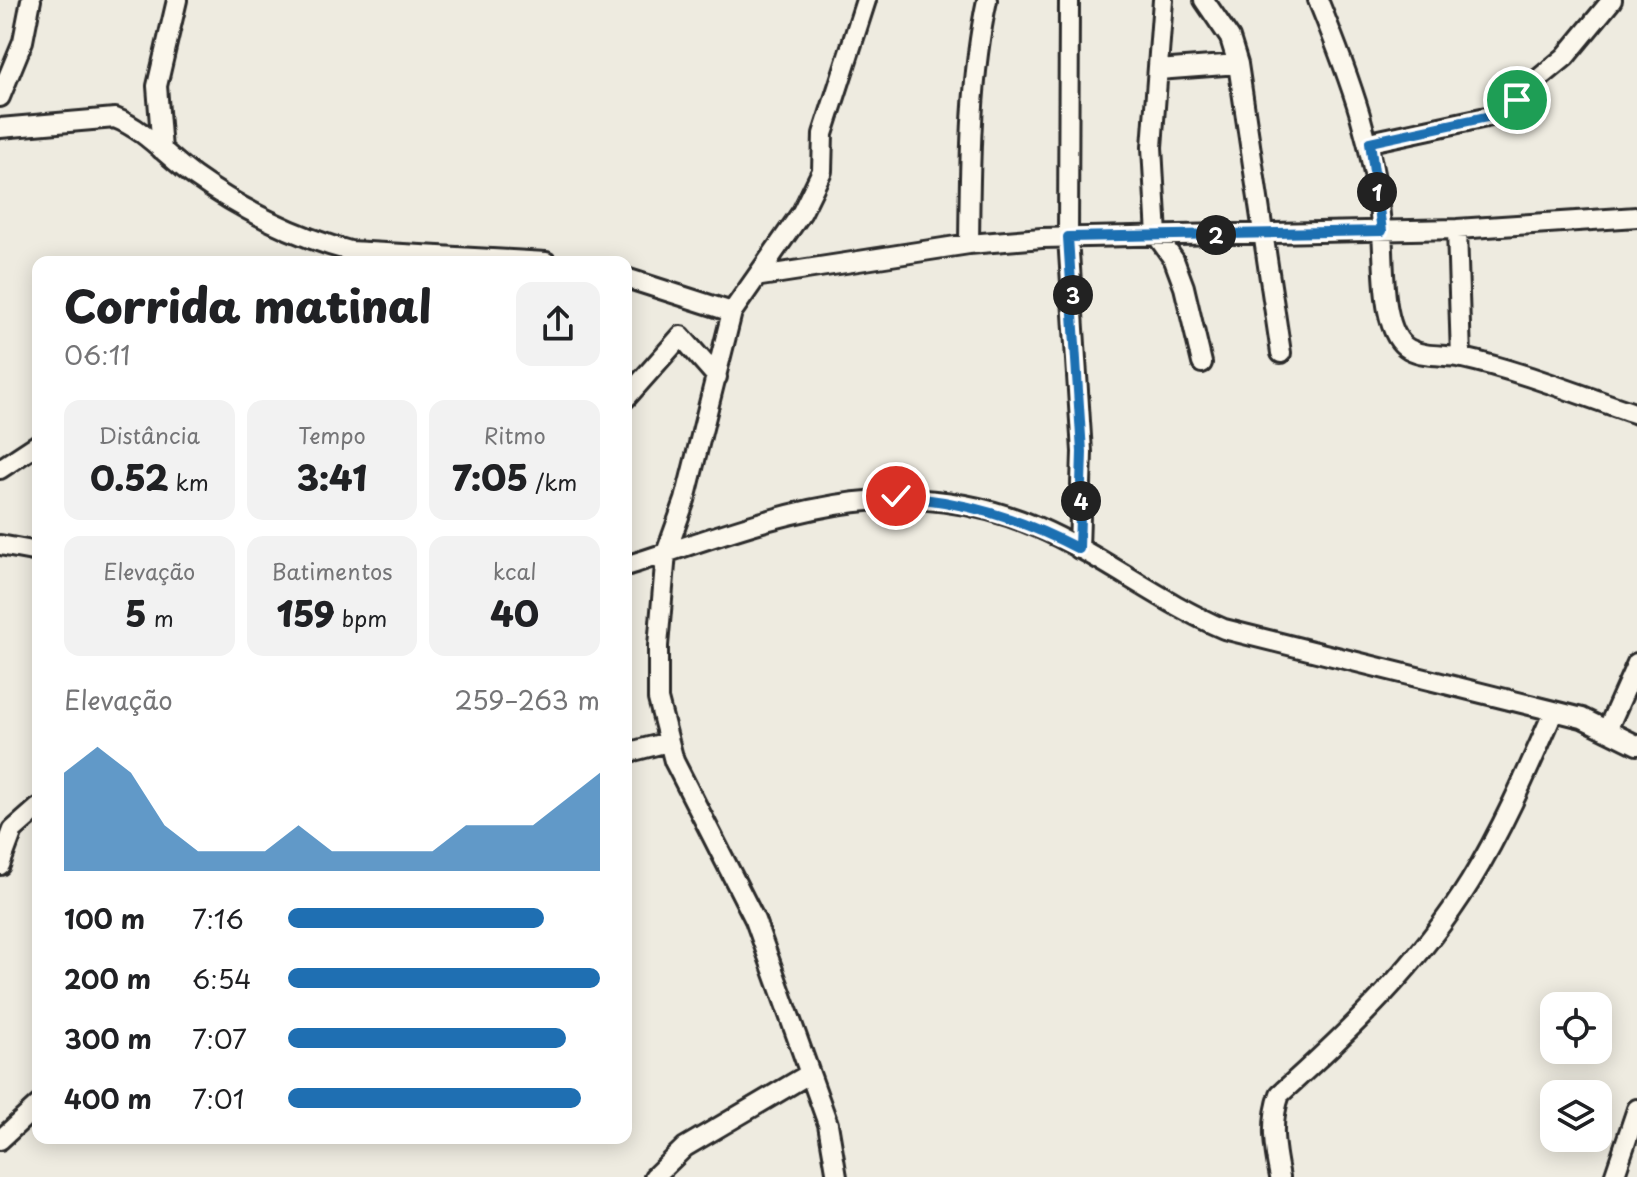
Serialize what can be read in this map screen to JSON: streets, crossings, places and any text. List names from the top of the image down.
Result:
{
  "page": {
    "pins": [
      "1",
      "2",
      "3",
      "4"
    ],
    "heading": ["Corrida matinal", "06:11"],
    "stats": [
      ["Distância", "0.52 km"],
      ["Tempo", "3:41"],
      ["Ritmo", "7:05 /km"],
      ["Elevação", "5 m"],
      ["Batimentos", "159 bpm"],
      ["kcal", "40"]
    ],
    "chart": ["Elevação", "259–263 m"],
    "list": [
      {
        "name": "100 m",
        "note": "7:16"
      },
      {
        "name": "200 m",
        "note": "6:54"
      },
      {
        "name": "300 m",
        "note": "7:07"
      },
      {
        "name": "400 m",
        "note": "7:01"
      }
    ]
  }
}
